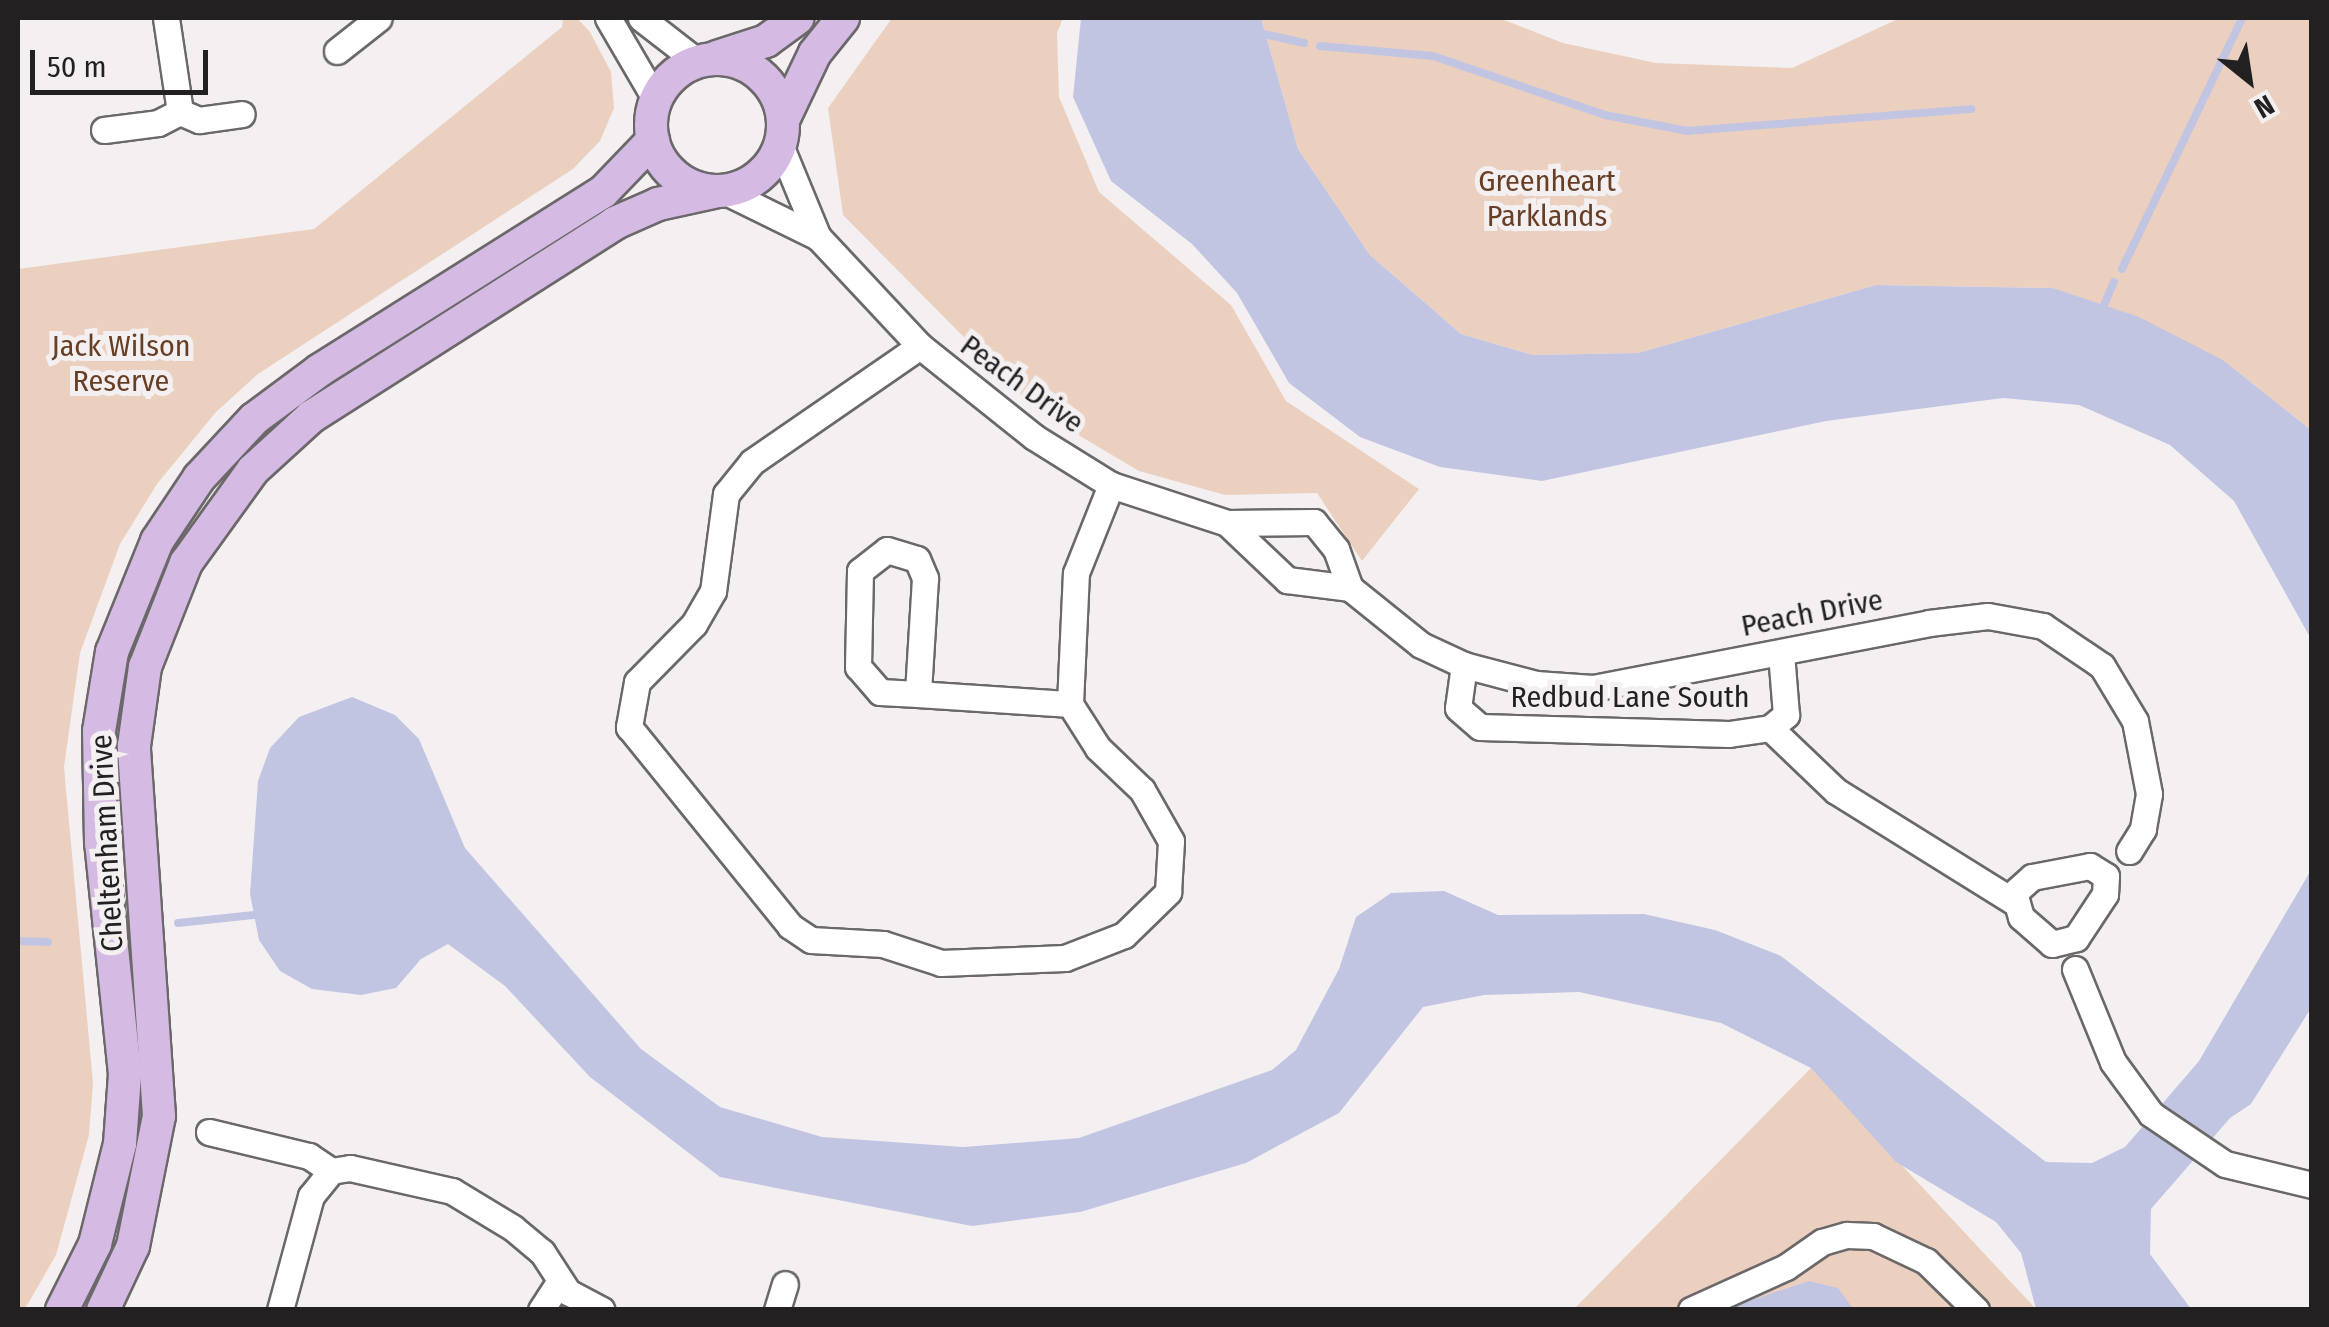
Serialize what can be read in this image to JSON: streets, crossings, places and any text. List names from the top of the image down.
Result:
{
  "streets": {
    "main road": ["Cheltenham Drive"],
    "street": ["Peach Drive", "Redbud Lane South"]
  },
  "crossings": [
    ["Peach Drive", "Redbud Lane South"],
    ["Peach Drive", "Cheltenham Drive"]
  ],
  "parks": ["Greenheart Parklands", "Jack Wilson Reserve"],
  "scale_bar": "50 m",
  "north": "bottom right"
}
